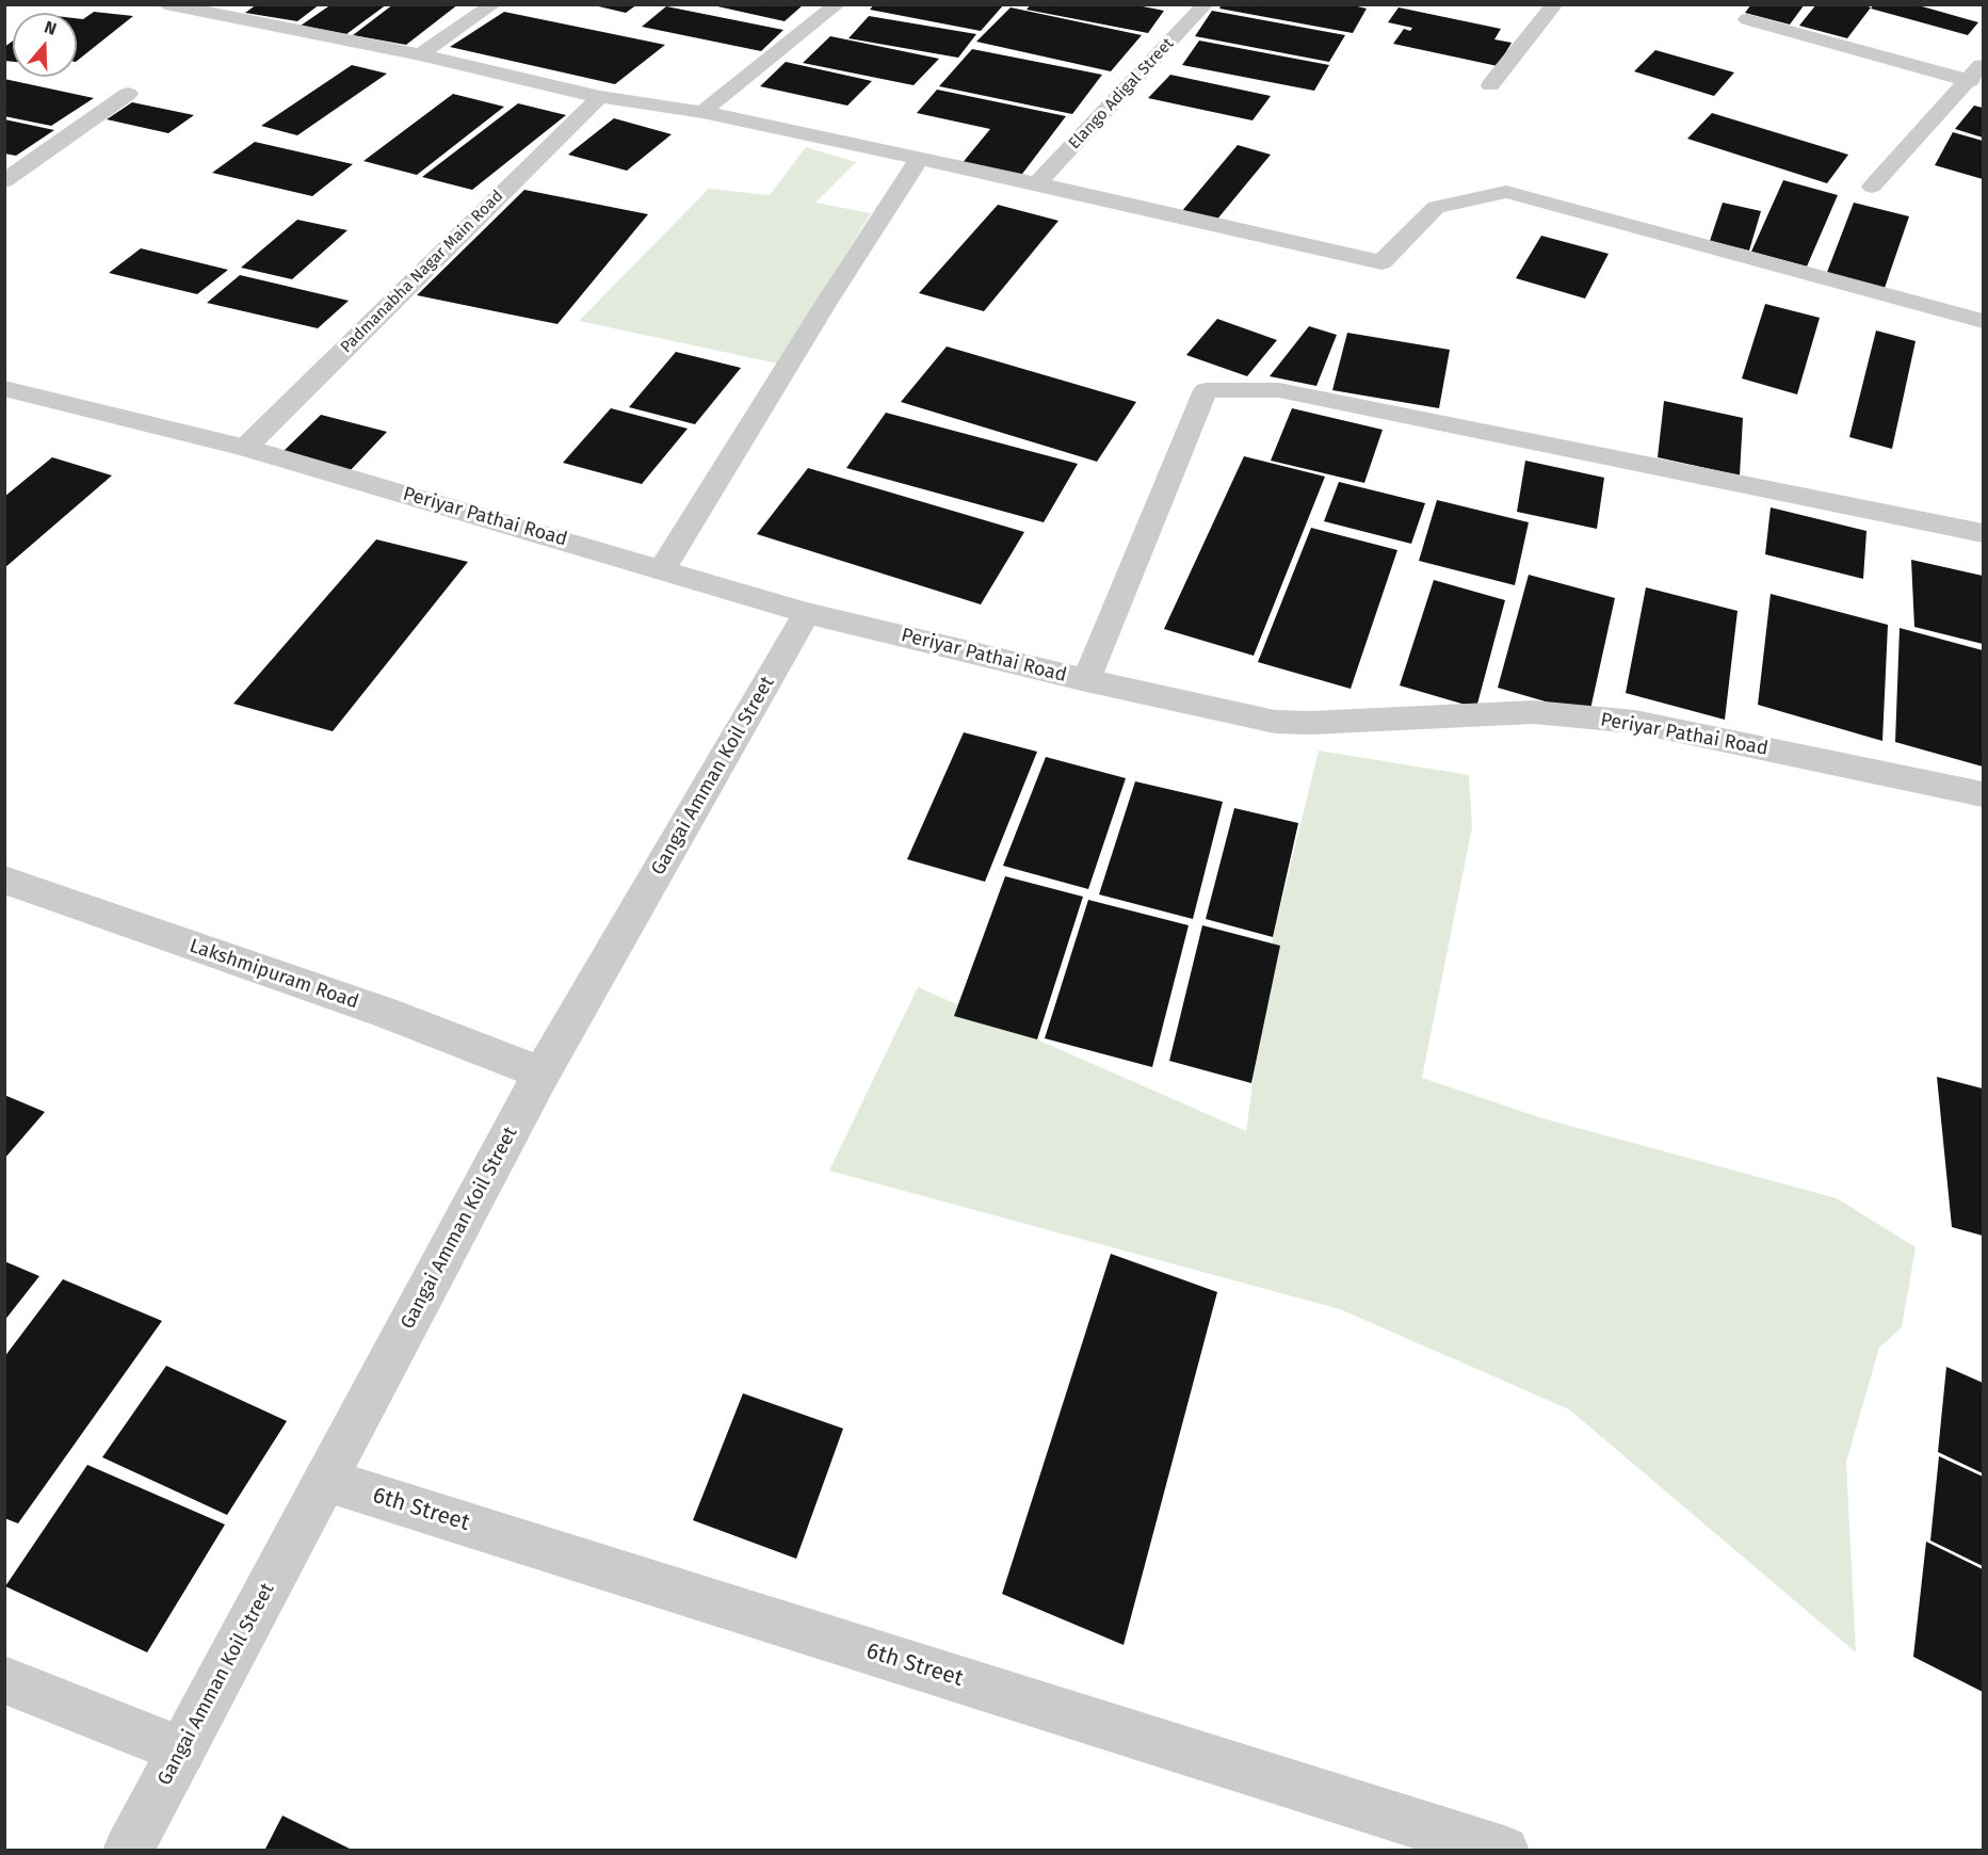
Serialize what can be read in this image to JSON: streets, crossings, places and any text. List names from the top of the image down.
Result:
{
  "streets": {
    "street": [
      "Elango Adigal Street",
      "Padmanabha Nagar Main Road",
      "Periyar Pathai Road",
      "Gangai Amman Koil Street",
      "Lakshmipuram Road",
      "6th Street"
    ]
  },
  "crossings": [
    ["Padmanabha Nagar Main Road", "Periyar Pathai Road"],
    ["Periyar Pathai Road", "Gangai Amman Koil Street"],
    ["Gangai Amman Koil Street", "Lakshmipuram Road"],
    ["Gangai Amman Koil Street", "6th Street"]
  ],
  "north": "top"
}
